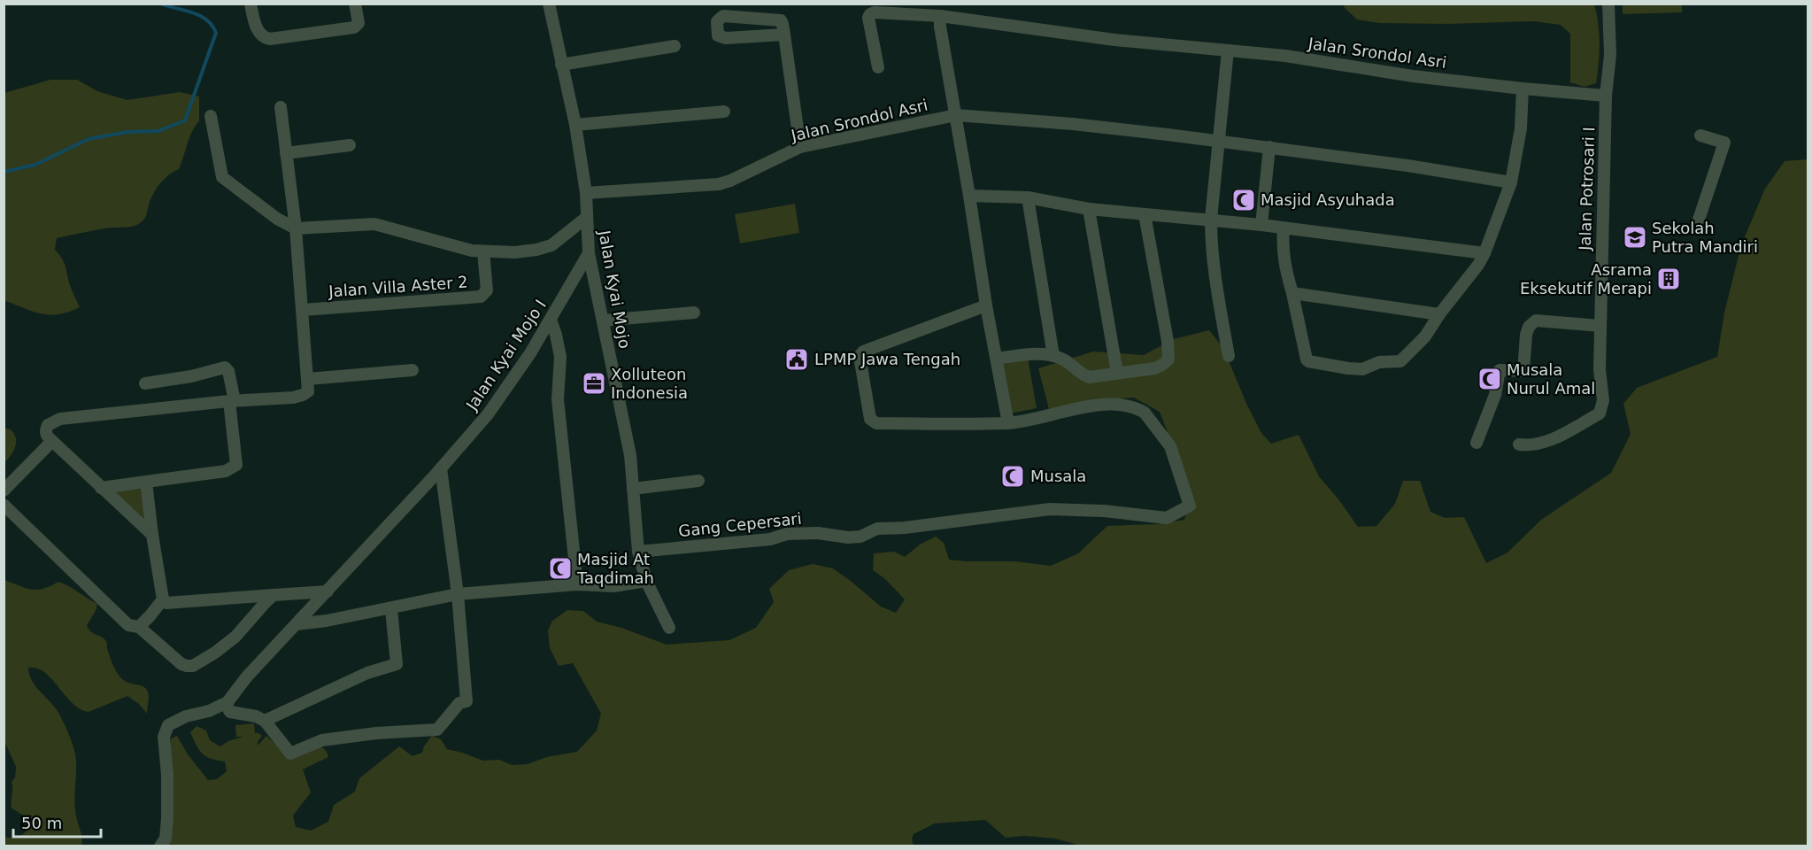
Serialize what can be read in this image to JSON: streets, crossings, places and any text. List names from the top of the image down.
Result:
{
  "streets": {
    "street": [
      "Jalan Srondol Asri",
      "Jalan Potrosari I",
      "Jalan Villa Aster 2",
      "Jalan Kyai Mojo",
      "Jalan Kyai Mojo I",
      "Gang Cepersari"
    ]
  },
  "crossings": [
    ["Jalan Srondol Asri", "Jalan Potrosari I"],
    ["Jalan Srondol Asri", "Jalan Kyai Mojo"],
    ["Jalan Villa Aster 2", "Jalan Kyai Mojo"],
    ["Jalan Kyai Mojo", "Jalan Kyai Mojo I"],
    ["Jalan Kyai Mojo", "Gang Cepersari"]
  ],
  "places": {
    "mosque": [
      "Masjid Asyuhada",
      "Musala Nurul Amal",
      "Musala",
      "Masjid At Taqdimah"
    ],
    "school or university": ["Sekolah Putra Mandiri"],
    "building": ["Asrama Eksekutif Merapi"],
    "public building": ["LPMP Jawa Tengah"],
    "office": ["Xolluteon Indonesia"]
  },
  "scale_bar": "50 m"
}
